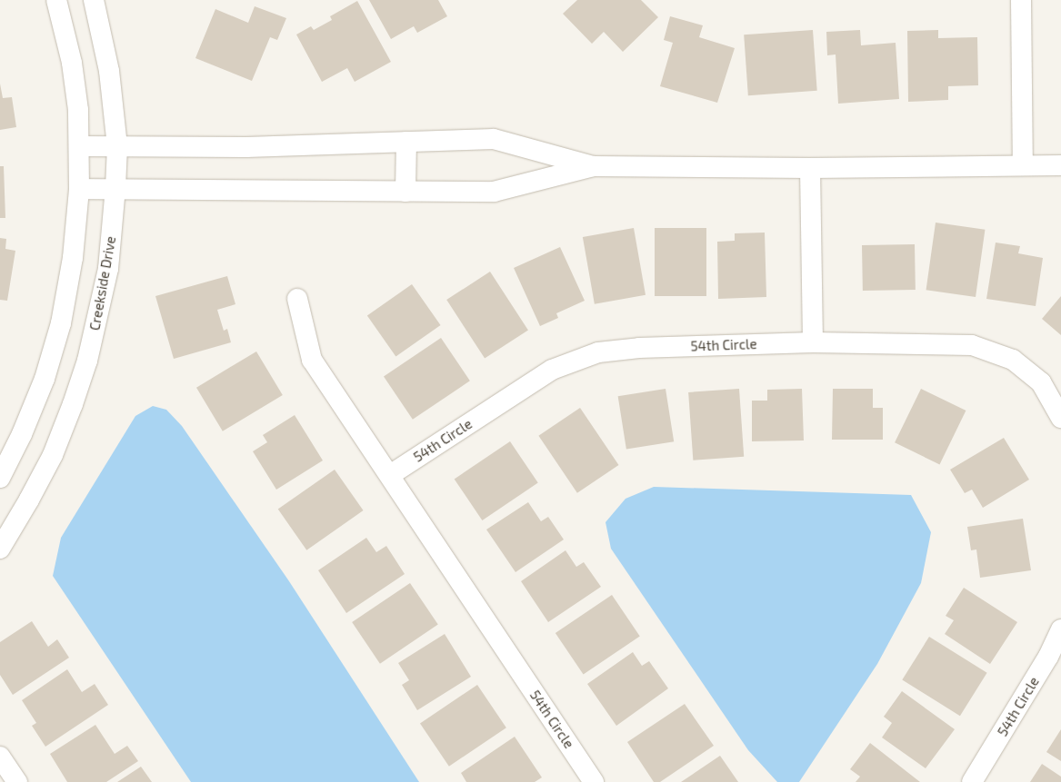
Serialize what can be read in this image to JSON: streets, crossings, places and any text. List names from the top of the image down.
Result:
{
  "streets": {
    "street": ["Creekside Drive", "54th Circle"]
  }
}
